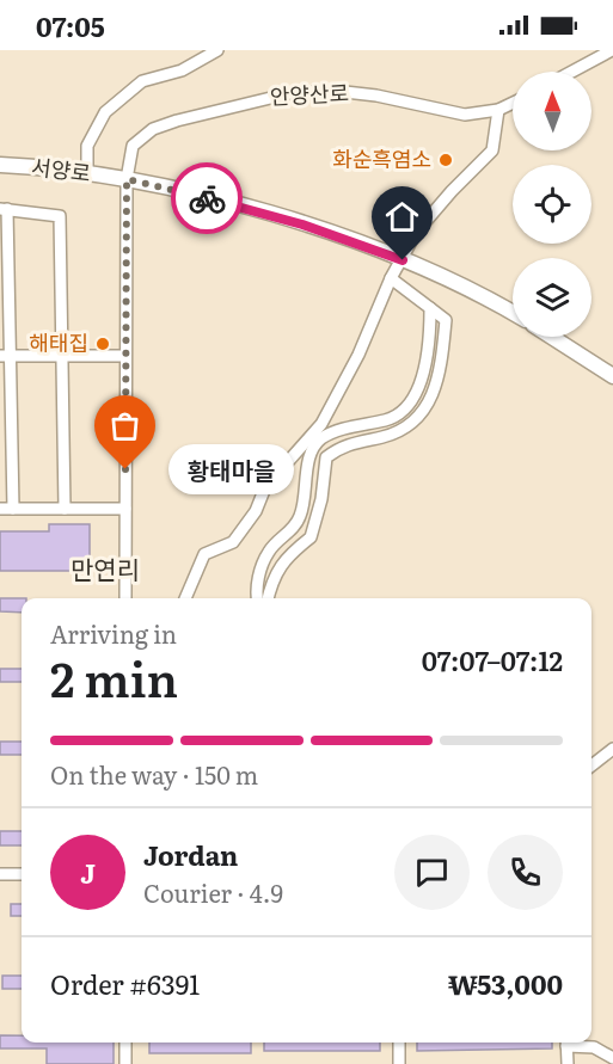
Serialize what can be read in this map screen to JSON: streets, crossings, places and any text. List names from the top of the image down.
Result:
{
  "streets": {
    "main road": ["서양로"],
    "street": ["안양산로"]
  },
  "crossings": [
    ["안양산로", "서양로"]
  ],
  "districts": ["만연리"],
  "places": ["화순흑염소", "해태집", "황태마을"],
  "north": "top",
  "page": {
    "status": "07:05",
    "bubble": "황태마을",
    "heading": ["2 min", "Arriving in", "07:07–07:12"],
    "panel": [
      "Jordan",
      "Courier · 4.9",
      "Order #6391",
      "₩53,000"
    ],
    "bar": "On the way · 150 m",
    "round": "J"
  }
}
